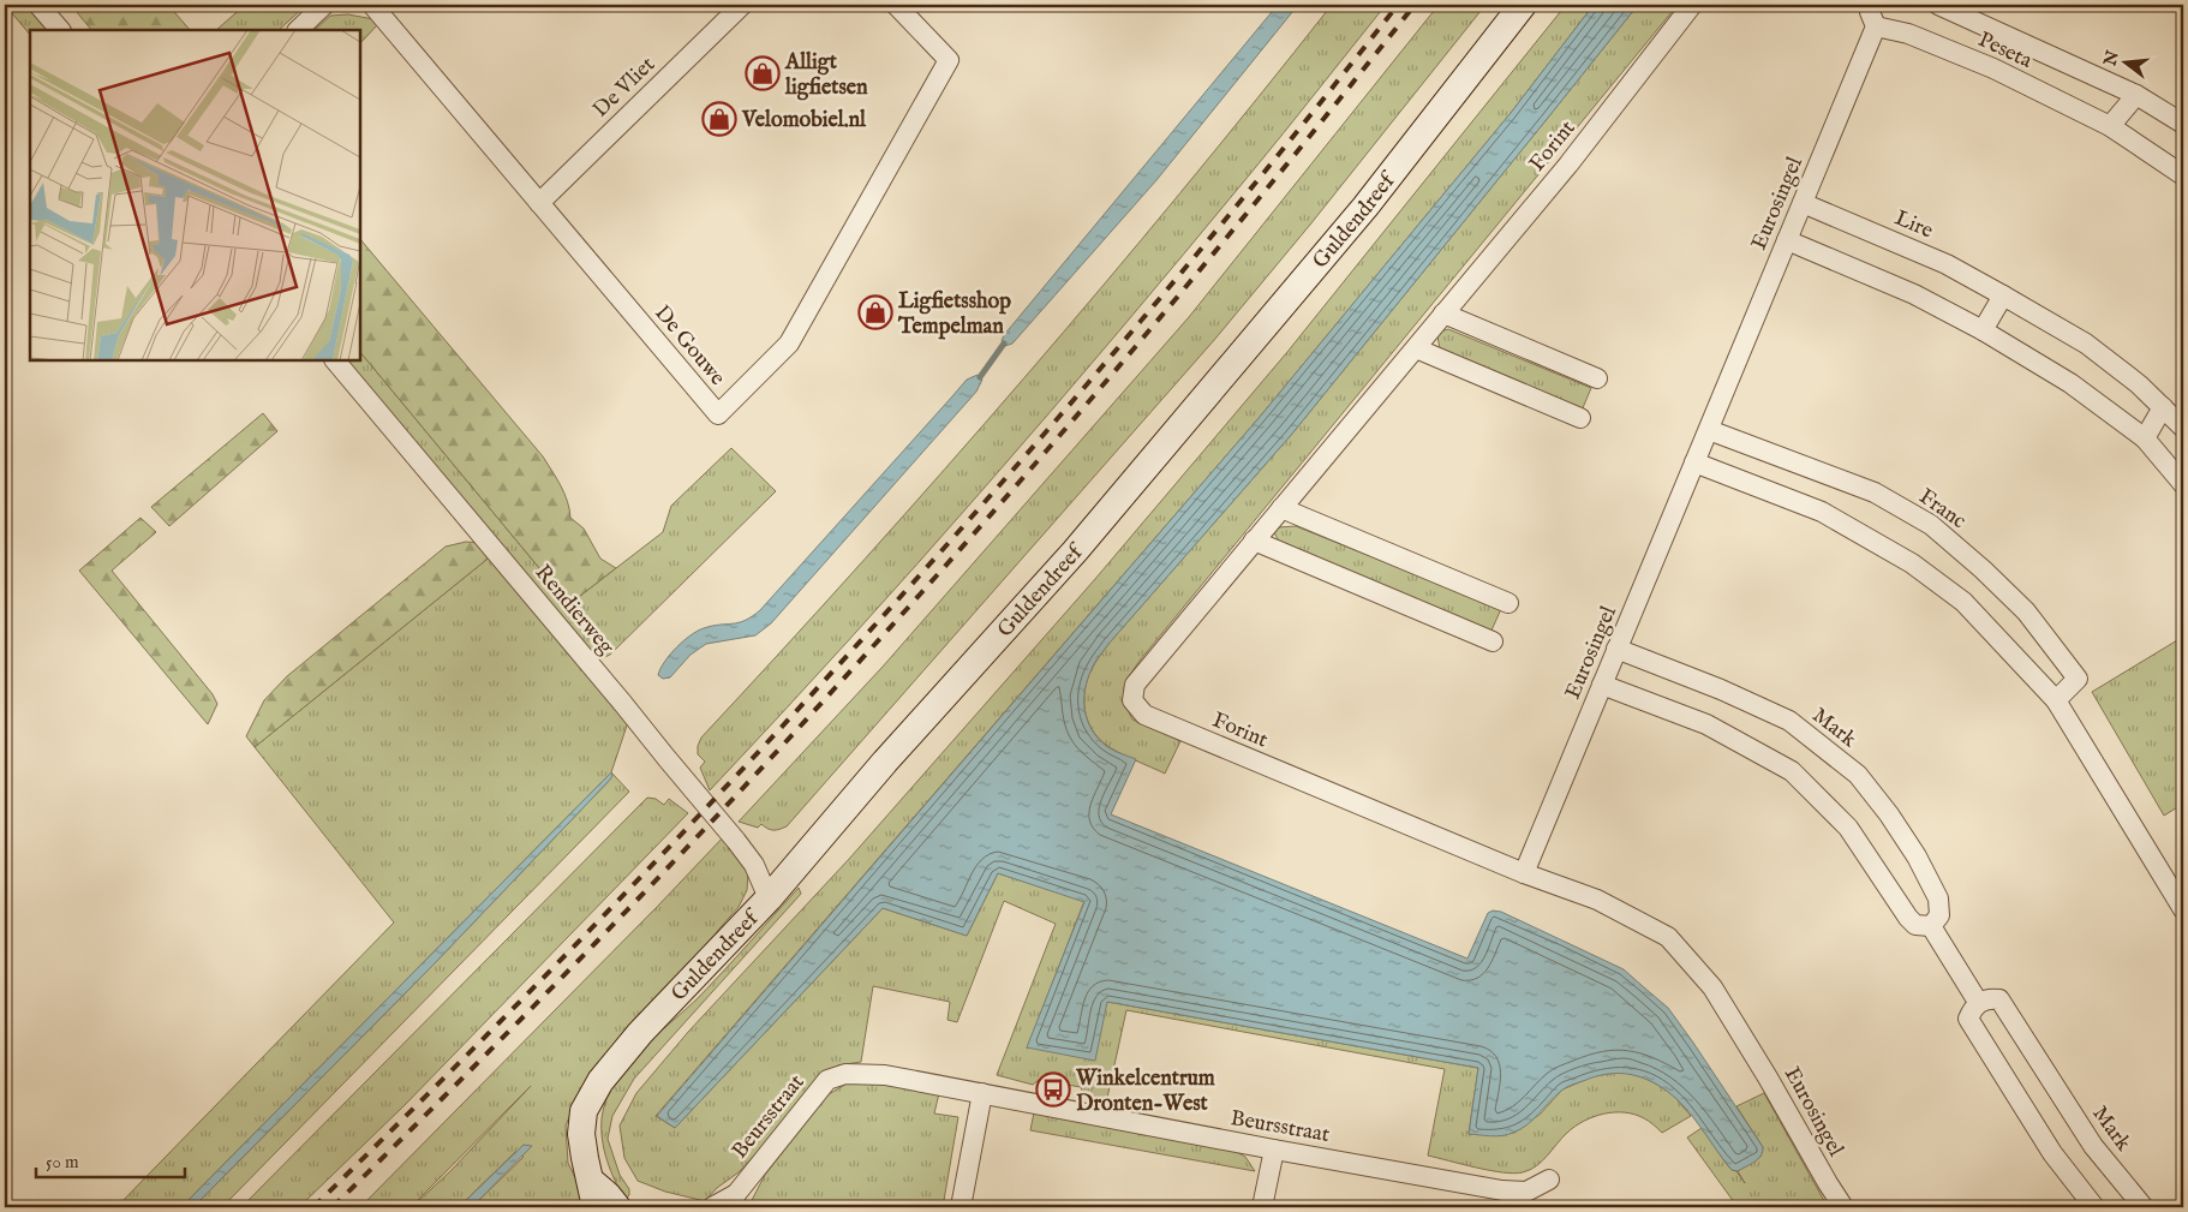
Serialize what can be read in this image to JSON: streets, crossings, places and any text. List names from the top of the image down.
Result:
{
  "streets": {
    "street": [
      "Peseta",
      "De Vliet",
      "Forint",
      "Eurosingel",
      "Guldendreef",
      "Lire",
      "De Gouwe",
      "Franc",
      "Rendierweg",
      "Mark",
      "Beursstraat"
    ]
  },
  "crossings": [
    ["Peseta", "Eurosingel"],
    ["De Vliet", "De Gouwe"],
    ["Forint", "Eurosingel"],
    ["Eurosingel", "Lire"],
    ["Eurosingel", "Franc"],
    ["Eurosingel", "Mark"],
    ["Guldendreef", "Rendierweg"]
  ],
  "places": {
    "shop": ["Alligt ligfietsen", "Velomobiel.nl", "Ligfietsshop Tempelman"],
    "bus stop": ["Winkelcentrum Dronten-West"]
  },
  "scale_bar": "50 m",
  "north": "left"
}
